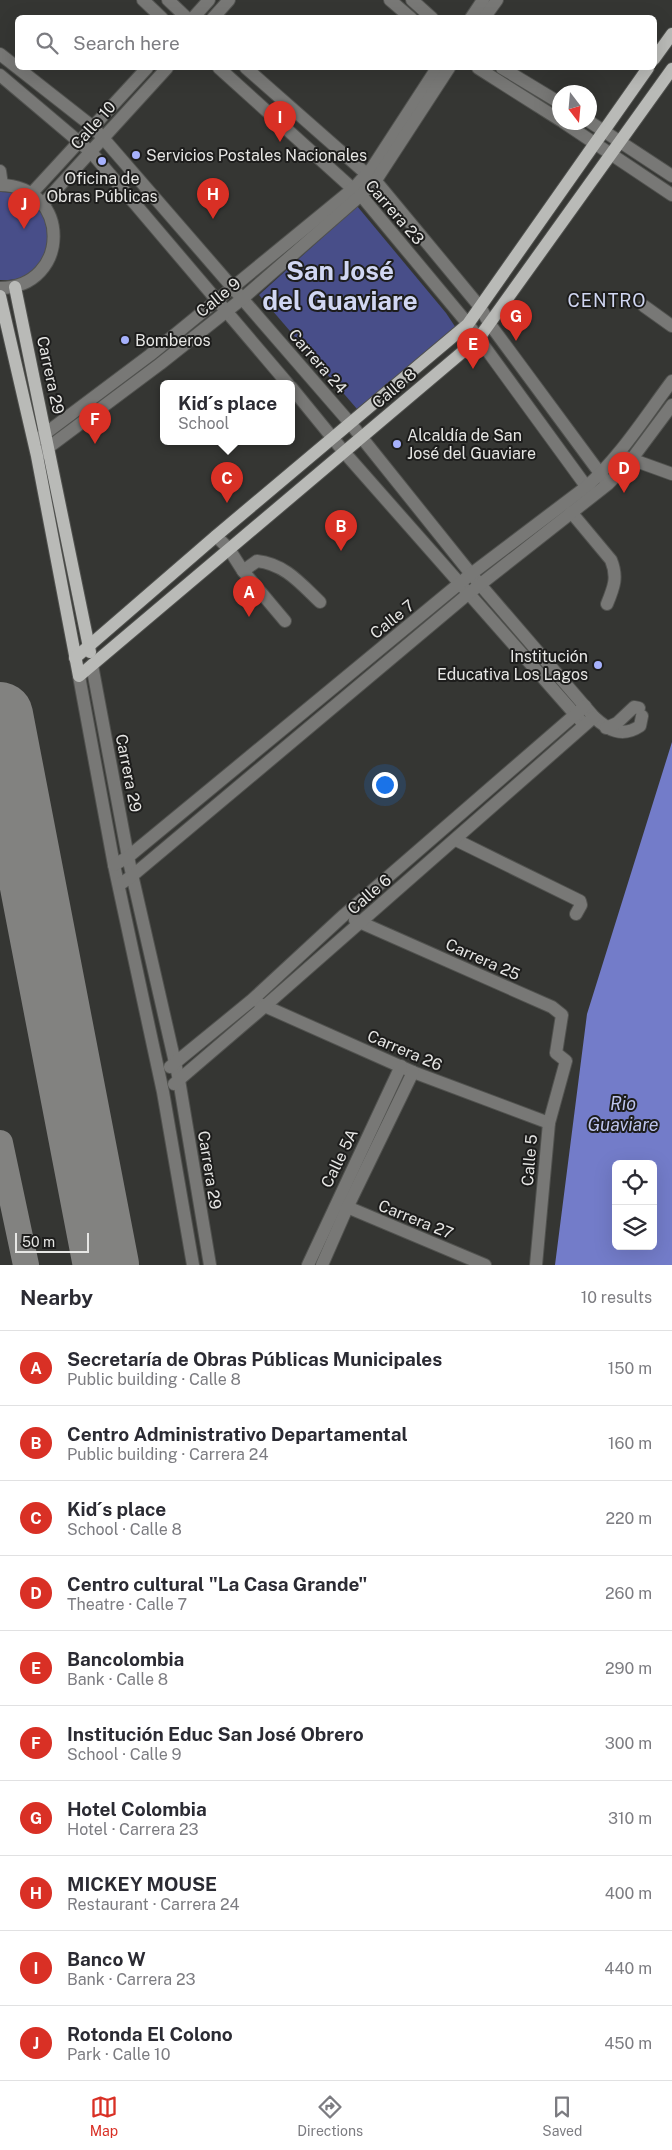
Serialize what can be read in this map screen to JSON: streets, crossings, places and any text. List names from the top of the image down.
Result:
{
  "streets": {
    "main road": ["Carrera 29", "Calle 8"],
    "street": [
      "Calle 10",
      "Carrera 23",
      "Calle 9",
      "Carrera 24",
      "Calle 7",
      "Calle 6",
      "Carrera 25",
      "Carrera 26",
      "Calle 5A",
      "Calle 5",
      "Carrera 27"
    ]
  },
  "crossings": [
    ["Calle 10", "Carrera 24"],
    ["Carrera 23", "Calle 9"],
    ["Carrera 23", "Calle 8"],
    ["Carrera 23", "Calle 7"],
    ["Calle 9", "Carrera 24"],
    ["Calle 9", "Carrera 29"],
    ["Carrera 24", "Calle 8"],
    ["Carrera 24", "Calle 7"],
    ["Carrera 24", "Calle 6"],
    ["Carrera 29", "Calle 8"],
    ["Carrera 29", "Calle 7"],
    ["Carrera 29", "Calle 6"],
    ["Calle 6", "Carrera 25"],
    ["Calle 6", "Carrera 26"],
    ["Carrera 25", "Calle 5"],
    ["Carrera 26", "Calle 5A"],
    ["Carrera 26", "Calle 5"],
    ["Calle 5A", "Carrera 27"]
  ],
  "districts": ["San José del Guaviare", "CENTRO"],
  "water": ["Rio Guaviare"],
  "places": [
    "Servicios Postales Nacionales",
    "Oficina de Obras Públicas",
    "Bomberos",
    "Alcaldía de San José del Guaviare",
    "Institución Educativa Los Lagos"
  ],
  "scale_bar": "50 m",
  "north": "bottom",
  "page": {
    "search": "Search here",
    "pins": [
      "I",
      "H",
      "J",
      "G",
      "E",
      "F",
      "D",
      "C",
      "B",
      "A"
    ],
    "popup": ["Kid´s place", "School"],
    "scale": "50 m",
    "heading": ["Nearby", "10 results"],
    "list": [
      {
        "mark": "A",
        "name": "Secretaría de Obras Públicas Municipales",
        "note": "Public building · Calle 8",
        "value": "150 m"
      },
      {
        "mark": "B",
        "name": "Centro Administrativo Departamental",
        "note": "Public building · Carrera 24",
        "value": "160 m"
      },
      {
        "mark": "C",
        "name": "Kid´s place",
        "note": "School · Calle 8",
        "value": "220 m"
      },
      {
        "mark": "D",
        "name": "Centro cultural \"La Casa Grande\"",
        "note": "Theatre · Calle 7",
        "value": "260 m"
      },
      {
        "mark": "E",
        "name": "Bancolombia",
        "note": "Bank · Calle 8",
        "value": "290 m"
      },
      {
        "mark": "F",
        "name": "Institución Educ San José Obrero",
        "note": "School · Calle 9",
        "value": "300 m"
      },
      {
        "mark": "G",
        "name": "Hotel Colombia",
        "note": "Hotel · Carrera 23",
        "value": "310 m"
      },
      {
        "mark": "H",
        "name": "MICKEY MOUSE",
        "note": "Restaurant · Carrera 24",
        "value": "400 m"
      },
      {
        "mark": "I",
        "name": "Banco W",
        "note": "Bank · Carrera 23",
        "value": "440 m"
      },
      {
        "mark": "J",
        "name": "Rotonda El Colono",
        "note": "Park · Calle 10",
        "value": "450 m"
      }
    ],
    "nav": ["Map", "Directions", "Saved"]
  }
}
